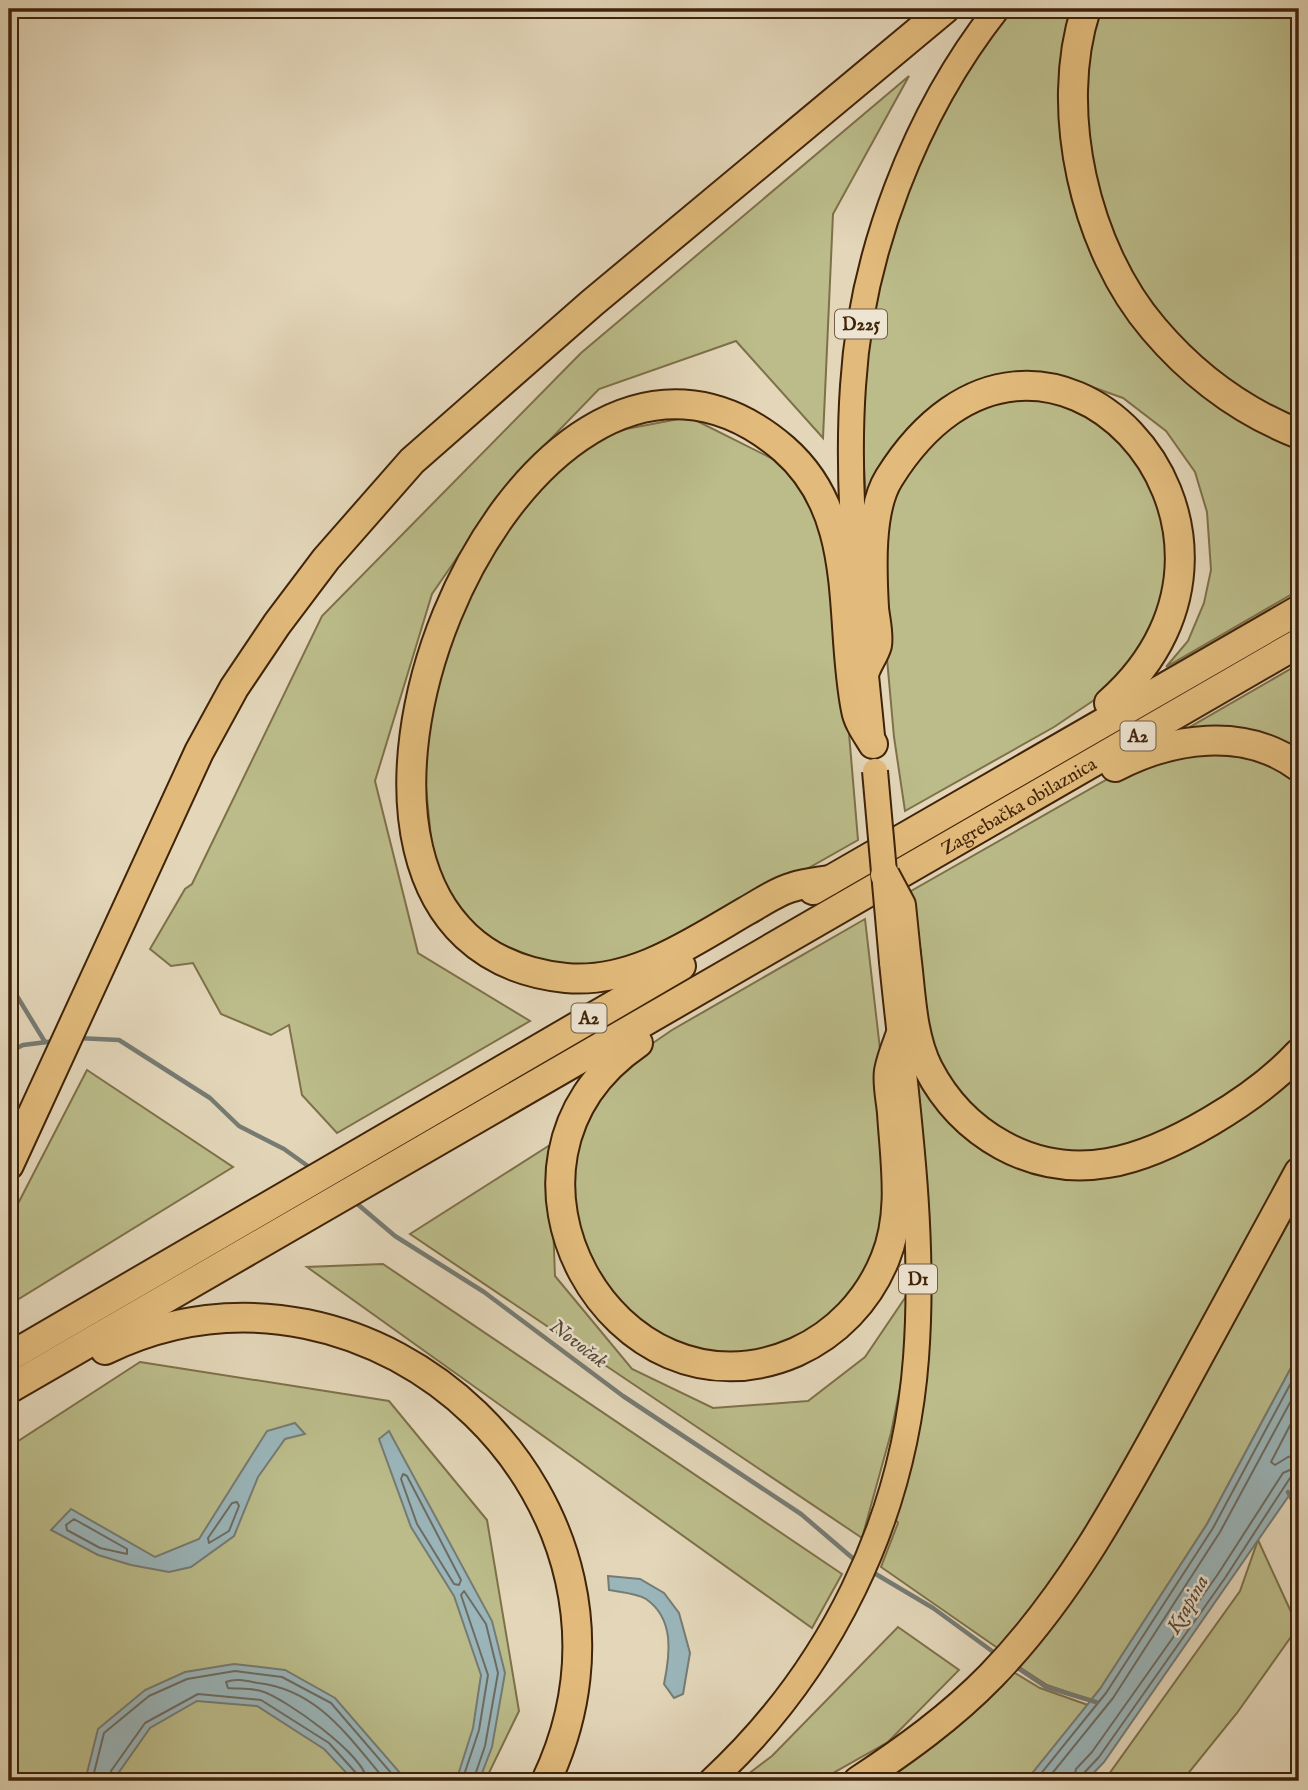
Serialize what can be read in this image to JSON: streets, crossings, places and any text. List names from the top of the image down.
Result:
{
  "streets": {
    "highway": ["A2", "Zagrebačka obilaznica"],
    "main road": ["D225", "D1"]
  },
  "crossings": [
    ["A2", "Zagrebačka obilaznica"]
  ],
  "water": ["Novočak", "Krapina"]
}
